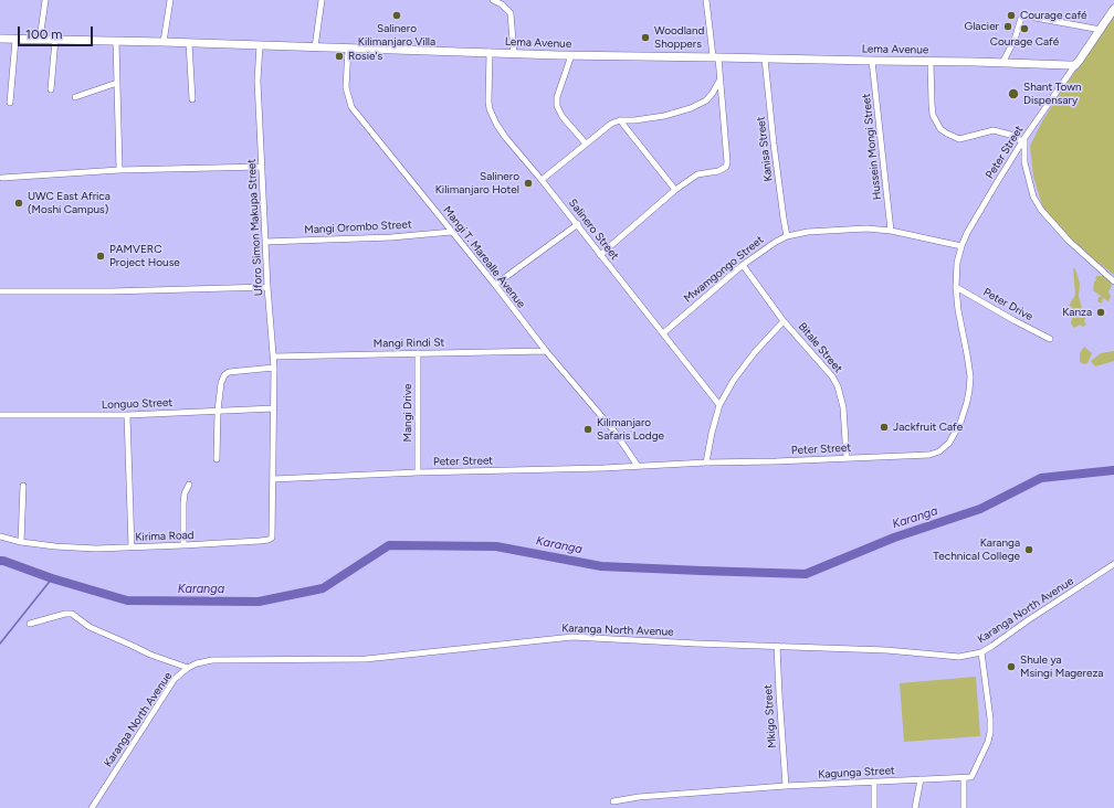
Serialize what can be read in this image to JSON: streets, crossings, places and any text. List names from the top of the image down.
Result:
{
  "streets": {
    "main road": ["Lema Avenue"],
    "street": [
      "Hussein Mongi Street",
      "Kanisa Street",
      "Peter Street",
      "Uforo Simon Makupa Street",
      "Mangi Orombo Street",
      "Salinero Street",
      "Mangi T. Marealle Avenue",
      "Mwamgongo Street",
      "Peter Drive",
      "Mangi Rindi St",
      "Bitale Street",
      "Longuo Street",
      "Mangi Drive",
      "Kirima Road",
      "Karanga North Avenue",
      "Mkigo Street",
      "Kagunga Street"
    ]
  },
  "crossings": [
    ["Lema Avenue", "Hussein Mongi Street"],
    ["Lema Avenue", "Kanisa Street"],
    ["Lema Avenue", "Peter Street"],
    ["Lema Avenue", "Uforo Simon Makupa Street"],
    ["Lema Avenue", "Salinero Street"],
    ["Lema Avenue", "Mangi T. Marealle Avenue"],
    ["Hussein Mongi Street", "Mwamgongo Street"],
    ["Kanisa Street", "Mwamgongo Street"],
    ["Peter Street", "Uforo Simon Makupa Street"],
    ["Peter Street", "Mangi T. Marealle Avenue"],
    ["Peter Street", "Mwamgongo Street"],
    ["Peter Street", "Peter Drive"],
    ["Peter Street", "Bitale Street"],
    ["Peter Street", "Mangi Drive"],
    ["Peter Street", "Kirima Road"],
    ["Uforo Simon Makupa Street", "Mangi Orombo Street"],
    ["Uforo Simon Makupa Street", "Mangi Rindi St"],
    ["Uforo Simon Makupa Street", "Longuo Street"],
    ["Uforo Simon Makupa Street", "Kirima Road"],
    ["Mangi Orombo Street", "Mangi T. Marealle Avenue"],
    ["Salinero Street", "Mwamgongo Street"],
    ["Mangi T. Marealle Avenue", "Mangi Rindi St"],
    ["Mwamgongo Street", "Bitale Street"],
    ["Mangi Rindi St", "Mangi Drive"],
    ["Karanga North Avenue", "Mkigo Street"],
    ["Mkigo Street", "Kagunga Street"]
  ],
  "water": ["Karanga"],
  "places": [
    "Salinero Kilimanjaro Villa",
    "Courage café",
    "Glacier",
    "Courage Café",
    "Woodland Shoppers",
    "Rosie's",
    "Shant Town Dispensary",
    "Salinero Kilimanjaro Hotel",
    "UWC East Africa (Moshi Campus)",
    "PAMVERC Project House",
    "Kanza",
    "Jackfruit Cafe",
    "Kilimanjaro Safaris Lodge",
    "Karanga Technical College",
    "Shule ya Msingi Magereza"
  ],
  "scale_bar": "100 m"
}
